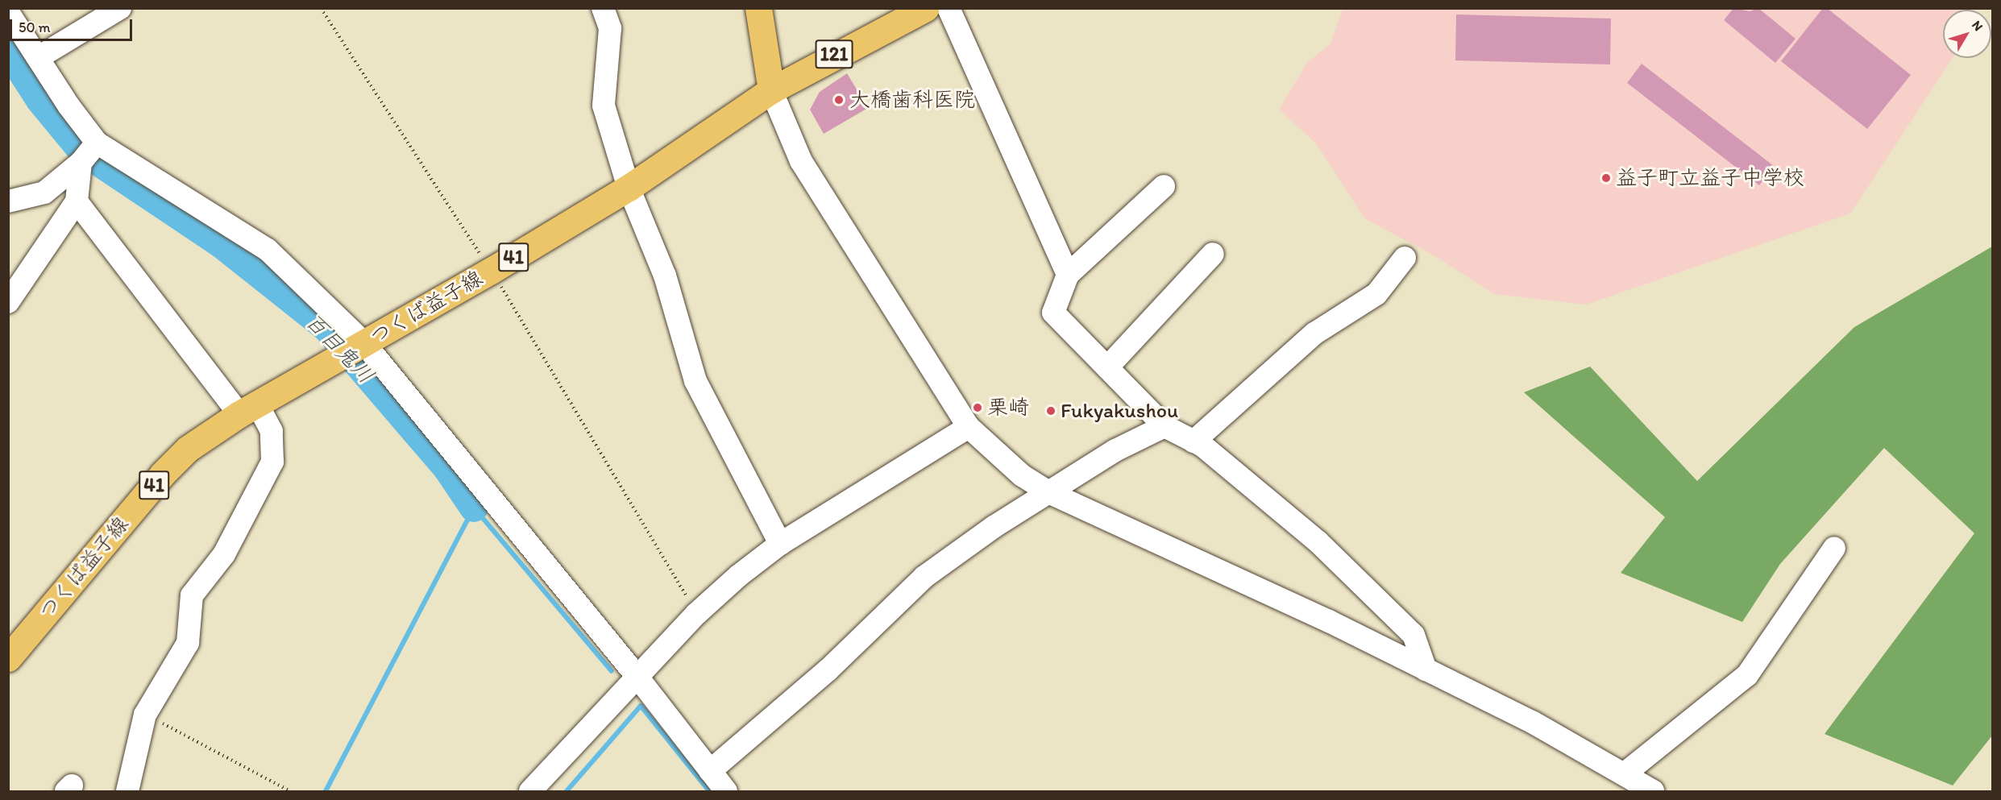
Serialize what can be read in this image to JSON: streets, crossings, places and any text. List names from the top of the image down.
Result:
{
  "streets": {
    "main road": ["121", "41", "つくば益子線"]
  },
  "crossings": [
    ["121", "つくば益子線"]
  ],
  "water": ["百目鬼川"],
  "places": [
    "大橋歯科医院",
    "益子町立益子中学校",
    "栗崎",
    "Fukyakushou"
  ],
  "scale_bar": "50 m",
  "north": "top right"
}
